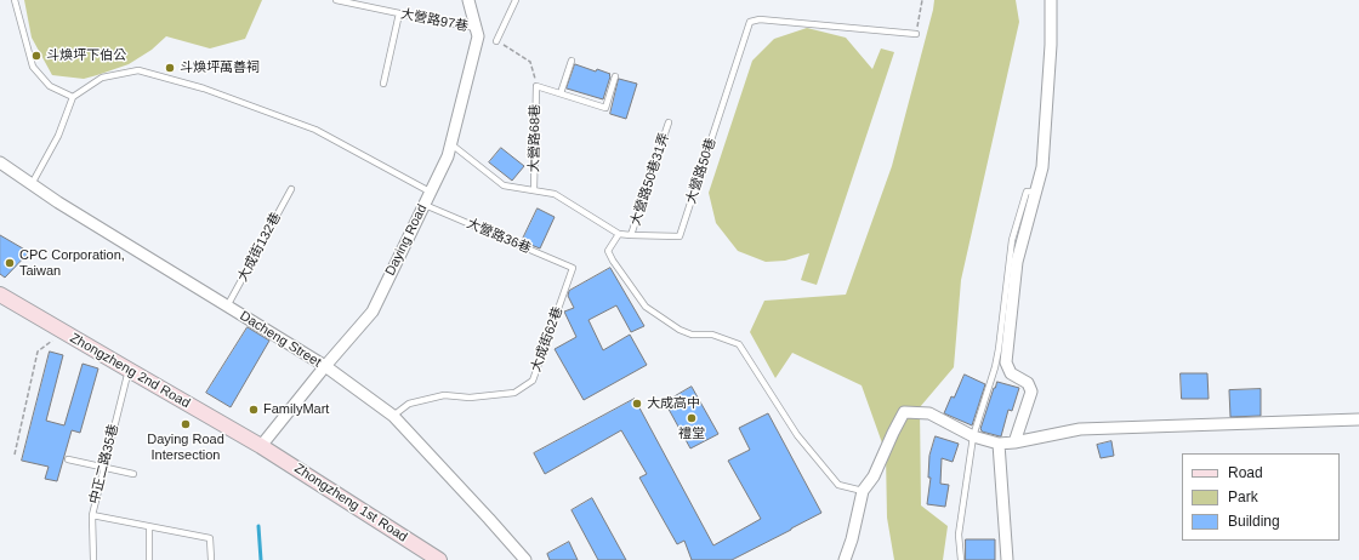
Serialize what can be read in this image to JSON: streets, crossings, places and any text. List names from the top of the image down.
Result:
{
  "streets": {
    "main road": ["Zhongzheng 2nd Road", "Zhongzheng 1st Road"],
    "street": ["Daying Road", "Dacheng Street"],
    "lane": [
      "大營路97巷",
      "大營路68巷",
      "大營路50巷",
      "大營路50巷31弄",
      "大營路36巷",
      "大成街132巷",
      "大成街62巷",
      "中正二路35巷"
    ]
  },
  "crossings": [
    ["大營路97巷", "Daying Road"],
    ["大營路68巷", "大營路50巷"],
    ["大營路50巷", "大營路50巷31弄"],
    ["大營路50巷", "Daying Road"],
    ["大營路36巷", "Daying Road"],
    ["大營路36巷", "大成街62巷"],
    ["Daying Road", "Dacheng Street"],
    ["Daying Road", "Zhongzheng 2nd Road"],
    ["Daying Road", "Zhongzheng 1st Road"],
    ["大成街132巷", "Dacheng Street"],
    ["Dacheng Street", "大成街62巷"],
    ["Zhongzheng 2nd Road", "中正二路35巷"],
    ["Zhongzheng 2nd Road", "Zhongzheng 1st Road"]
  ],
  "places": [
    "斗煥坪下伯公",
    "斗煥坪萬善祠",
    "CPC Corporation, Taiwan",
    "大成高中",
    "FamilyMart",
    "禮堂",
    "Daying Road Intersection"
  ],
  "legend": ["Road", "Park", "Building"]
}
